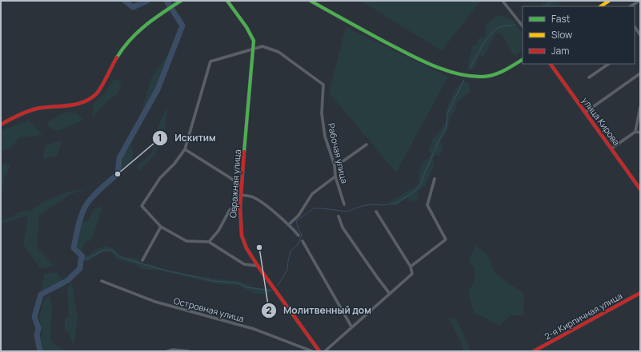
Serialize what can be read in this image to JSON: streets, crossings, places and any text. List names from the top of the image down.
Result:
{
  "streets": {
    "main road": ["улица Кирова", "Овражная улица", "2-я Кирпичная улица"],
    "street": ["Рабочая улица", "Островная улица"]
  },
  "crossings": [
    ["Рабочая улица", "Овражная улица"]
  ],
  "places": ["Искитим", "Молитвенный дом"],
  "legend": ["Fast", "Slow", "Jam"]
}
